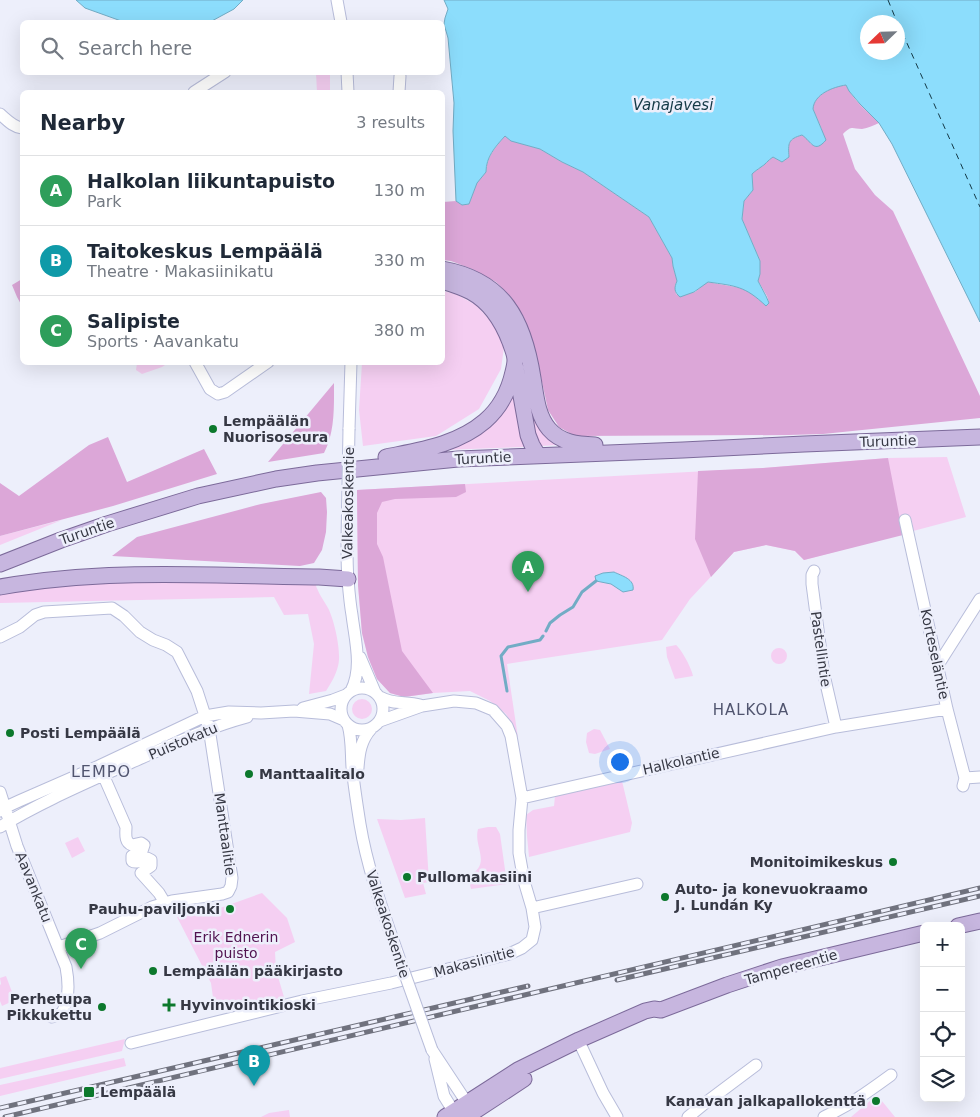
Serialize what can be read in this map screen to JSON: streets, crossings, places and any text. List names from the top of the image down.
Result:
{
  "streets": {
    "main road": ["Turuntie", "Tampereentie"],
    "street": [
      "Valkeakoskentie",
      "Pastellintie",
      "Korteseläntie",
      "Puistokatu",
      "Halkolantie",
      "Manttaalitie",
      "Aavankatu",
      "Makasiinitie"
    ]
  },
  "crossings": [
    ["Valkeakoskentie", "Puistokatu"],
    ["Valkeakoskentie", "Tampereentie"],
    ["Pastellintie", "Halkolantie"],
    ["Korteseläntie", "Halkolantie"],
    ["Puistokatu", "Manttaalitie"],
    ["Puistokatu", "Aavankatu"],
    ["Halkolantie", "Makasiinitie"],
    ["Manttaalitie", "Aavankatu"]
  ],
  "districts": ["HALKOLA", "LEMPO"],
  "water": ["Vanajavesi"],
  "parks": ["Erik Ednerin puisto"],
  "places": {
    "other": [
      "Lempäälän Nuorisoseura",
      "Posti Lempäälä",
      "Manttaalitalo",
      "Monitoimikeskus",
      "Pullomakasiini",
      "Auto- ja konevuokraamo J. Lundán Ky",
      "Pauhu-paviljonki",
      "Lempäälän pääkirjasto",
      "Perhetupa Pikkukettu",
      "Kanavan jalkapallokenttä"
    ],
    "health": ["Hyvinvointikioski"],
    "transit": ["Lempäälä"]
  },
  "north": "bottom left",
  "page": {
    "search": "Search here",
    "heading": ["Nearby", "3 results"],
    "list": [
      {
        "mark": "A",
        "name": "Halkolan liikuntapuisto",
        "note": "Park",
        "value": "130 m"
      },
      {
        "mark": "B",
        "name": "Taitokeskus Lempäälä",
        "note": "Theatre · Makasiinikatu",
        "value": "330 m"
      },
      {
        "mark": "C",
        "name": "Salipiste",
        "note": "Sports · Aavankatu",
        "value": "380 m"
      }
    ],
    "pins": ["A", "C", "B"],
    "map_buttons": ["+", "−"]
  }
}
